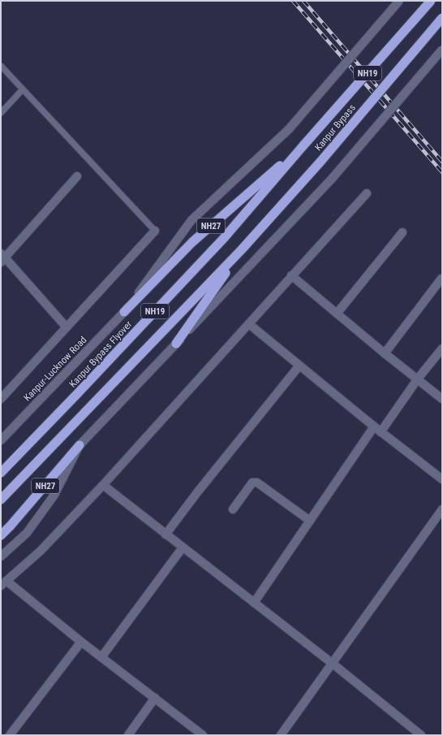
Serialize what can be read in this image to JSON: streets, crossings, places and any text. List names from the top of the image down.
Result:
{
  "streets": {
    "highway": [
      "NH19",
      "Kanpur Bypass",
      "NH27",
      "Kanpur Bypass Flyover"
    ],
    "street": ["Kanpur-Lucknow Road"]
  },
  "crossings": [
    ["NH19", "Kanpur Bypass"],
    ["NH19", "NH27"],
    ["Kanpur Bypass", "NH27"],
    ["Kanpur Bypass", "Kanpur Bypass Flyover"],
    ["NH27", "Kanpur Bypass Flyover"],
    ["NH27", "Kanpur-Lucknow Road"]
  ]
}
